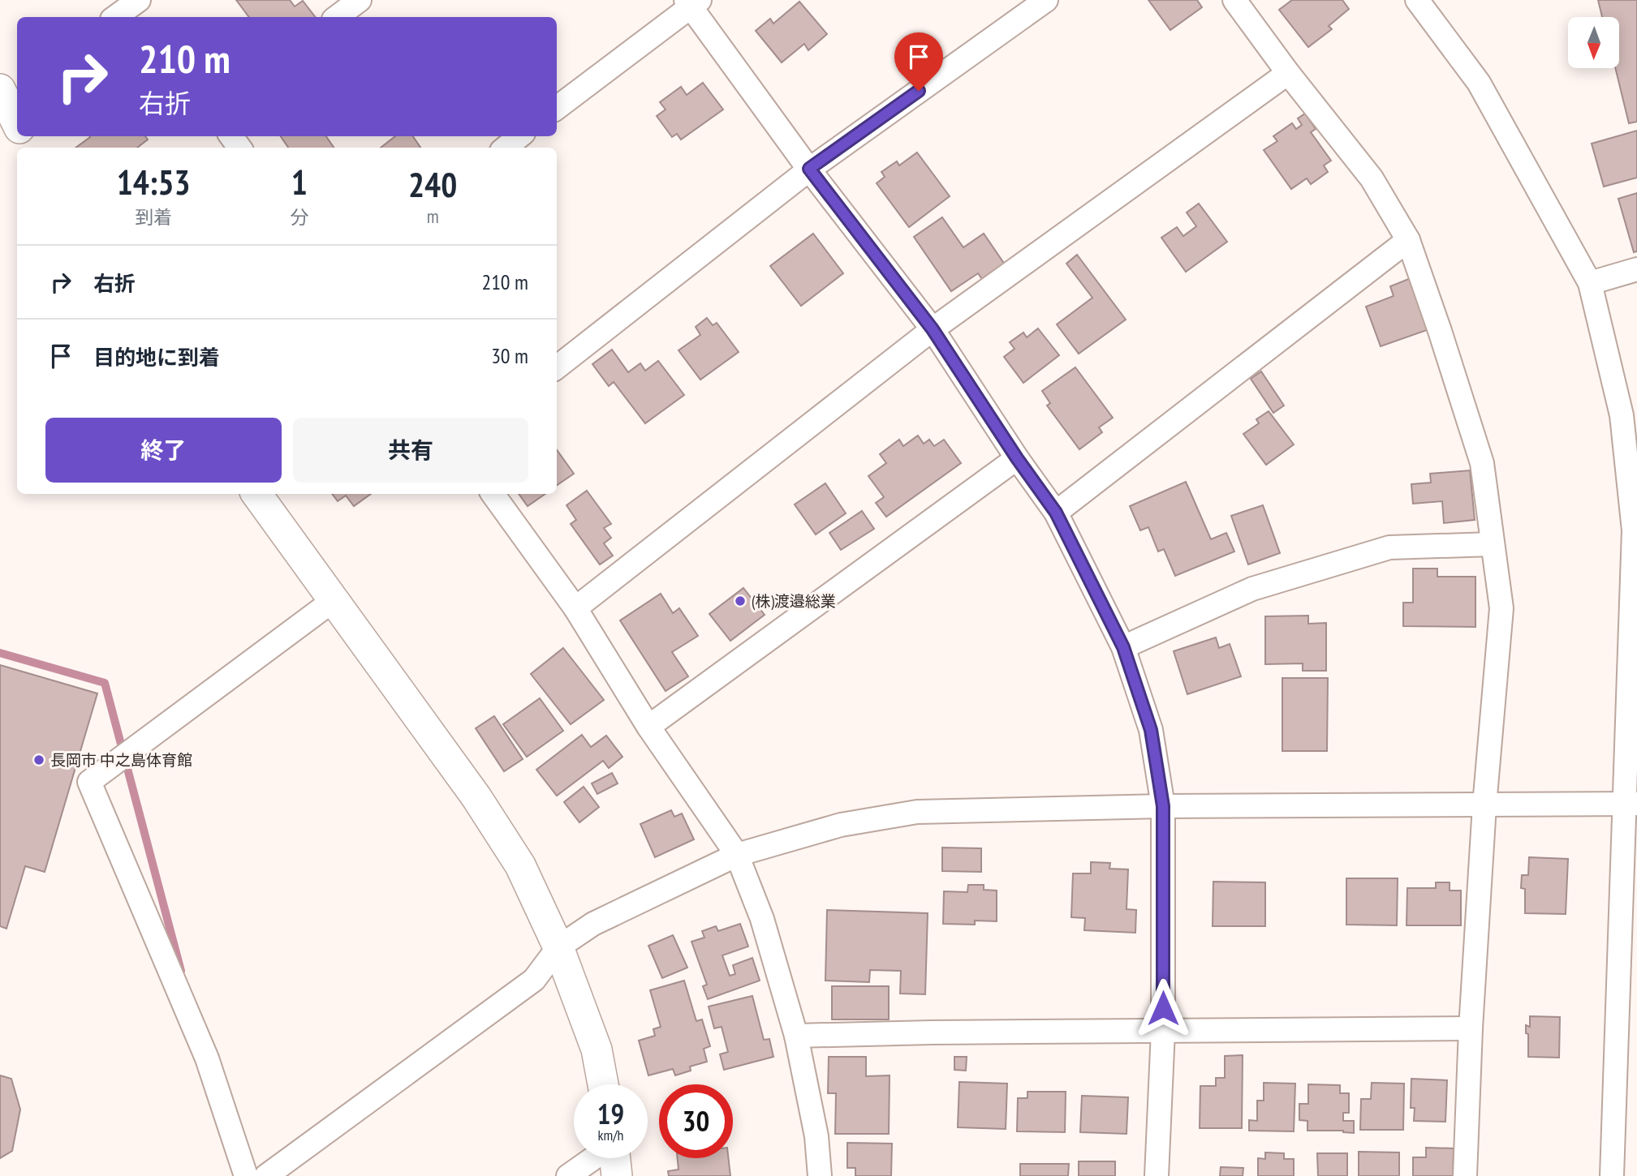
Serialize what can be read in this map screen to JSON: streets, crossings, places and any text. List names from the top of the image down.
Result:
{
  "places": ["(株)渡邉総業", "長岡市 中之島体育館"],
  "north": "bottom",
  "page": {
    "turn": ["210 m", "右折"],
    "eta": [
      "14:53",
      "到着",
      "1",
      "分",
      "240",
      "m"
    ],
    "list": [
      {
        "name": "右折",
        "value": "210 m"
      },
      {
        "name": "目的地に到着",
        "value": "30 m"
      }
    ],
    "buttons": ["終了", "共有"],
    "speed": "19 km/h",
    "limit": "30"
  }
}
